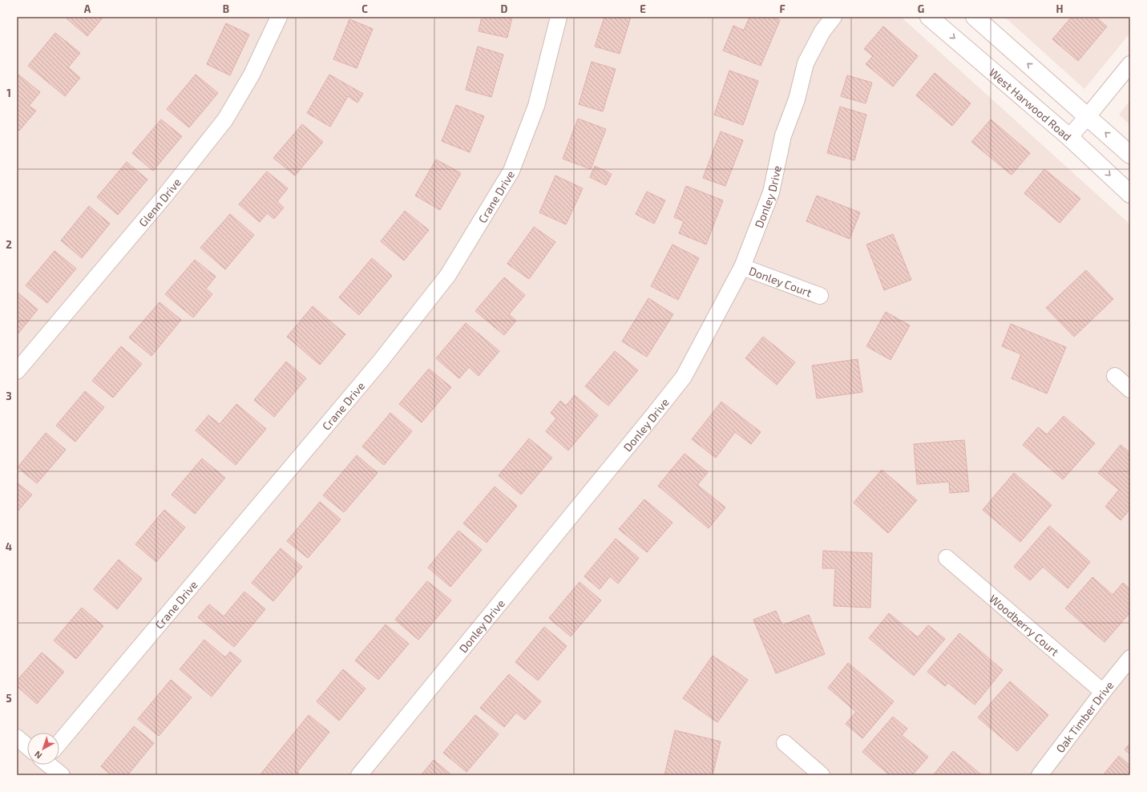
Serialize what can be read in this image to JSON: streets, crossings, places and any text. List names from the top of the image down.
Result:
{
  "streets": {
    "main road": ["West Harwood Road"],
    "street": [
      "Crane Drive",
      "Donley Drive",
      "Glenn Drive",
      "Donley Court",
      "Woodberry Court",
      "Oak Timber Drive"
    ]
  },
  "crossings": [
    ["Donley Drive", "Donley Court"],
    ["Woodberry Court", "Oak Timber Drive"]
  ],
  "north": "bottom left",
  "grid": {
    "columns": [
      "A",
      "B",
      "C",
      "D",
      "E",
      "F",
      "G",
      "H"
    ],
    "rows": [
      "1",
      "2",
      "3",
      "4",
      "5"
    ]
  }
}
